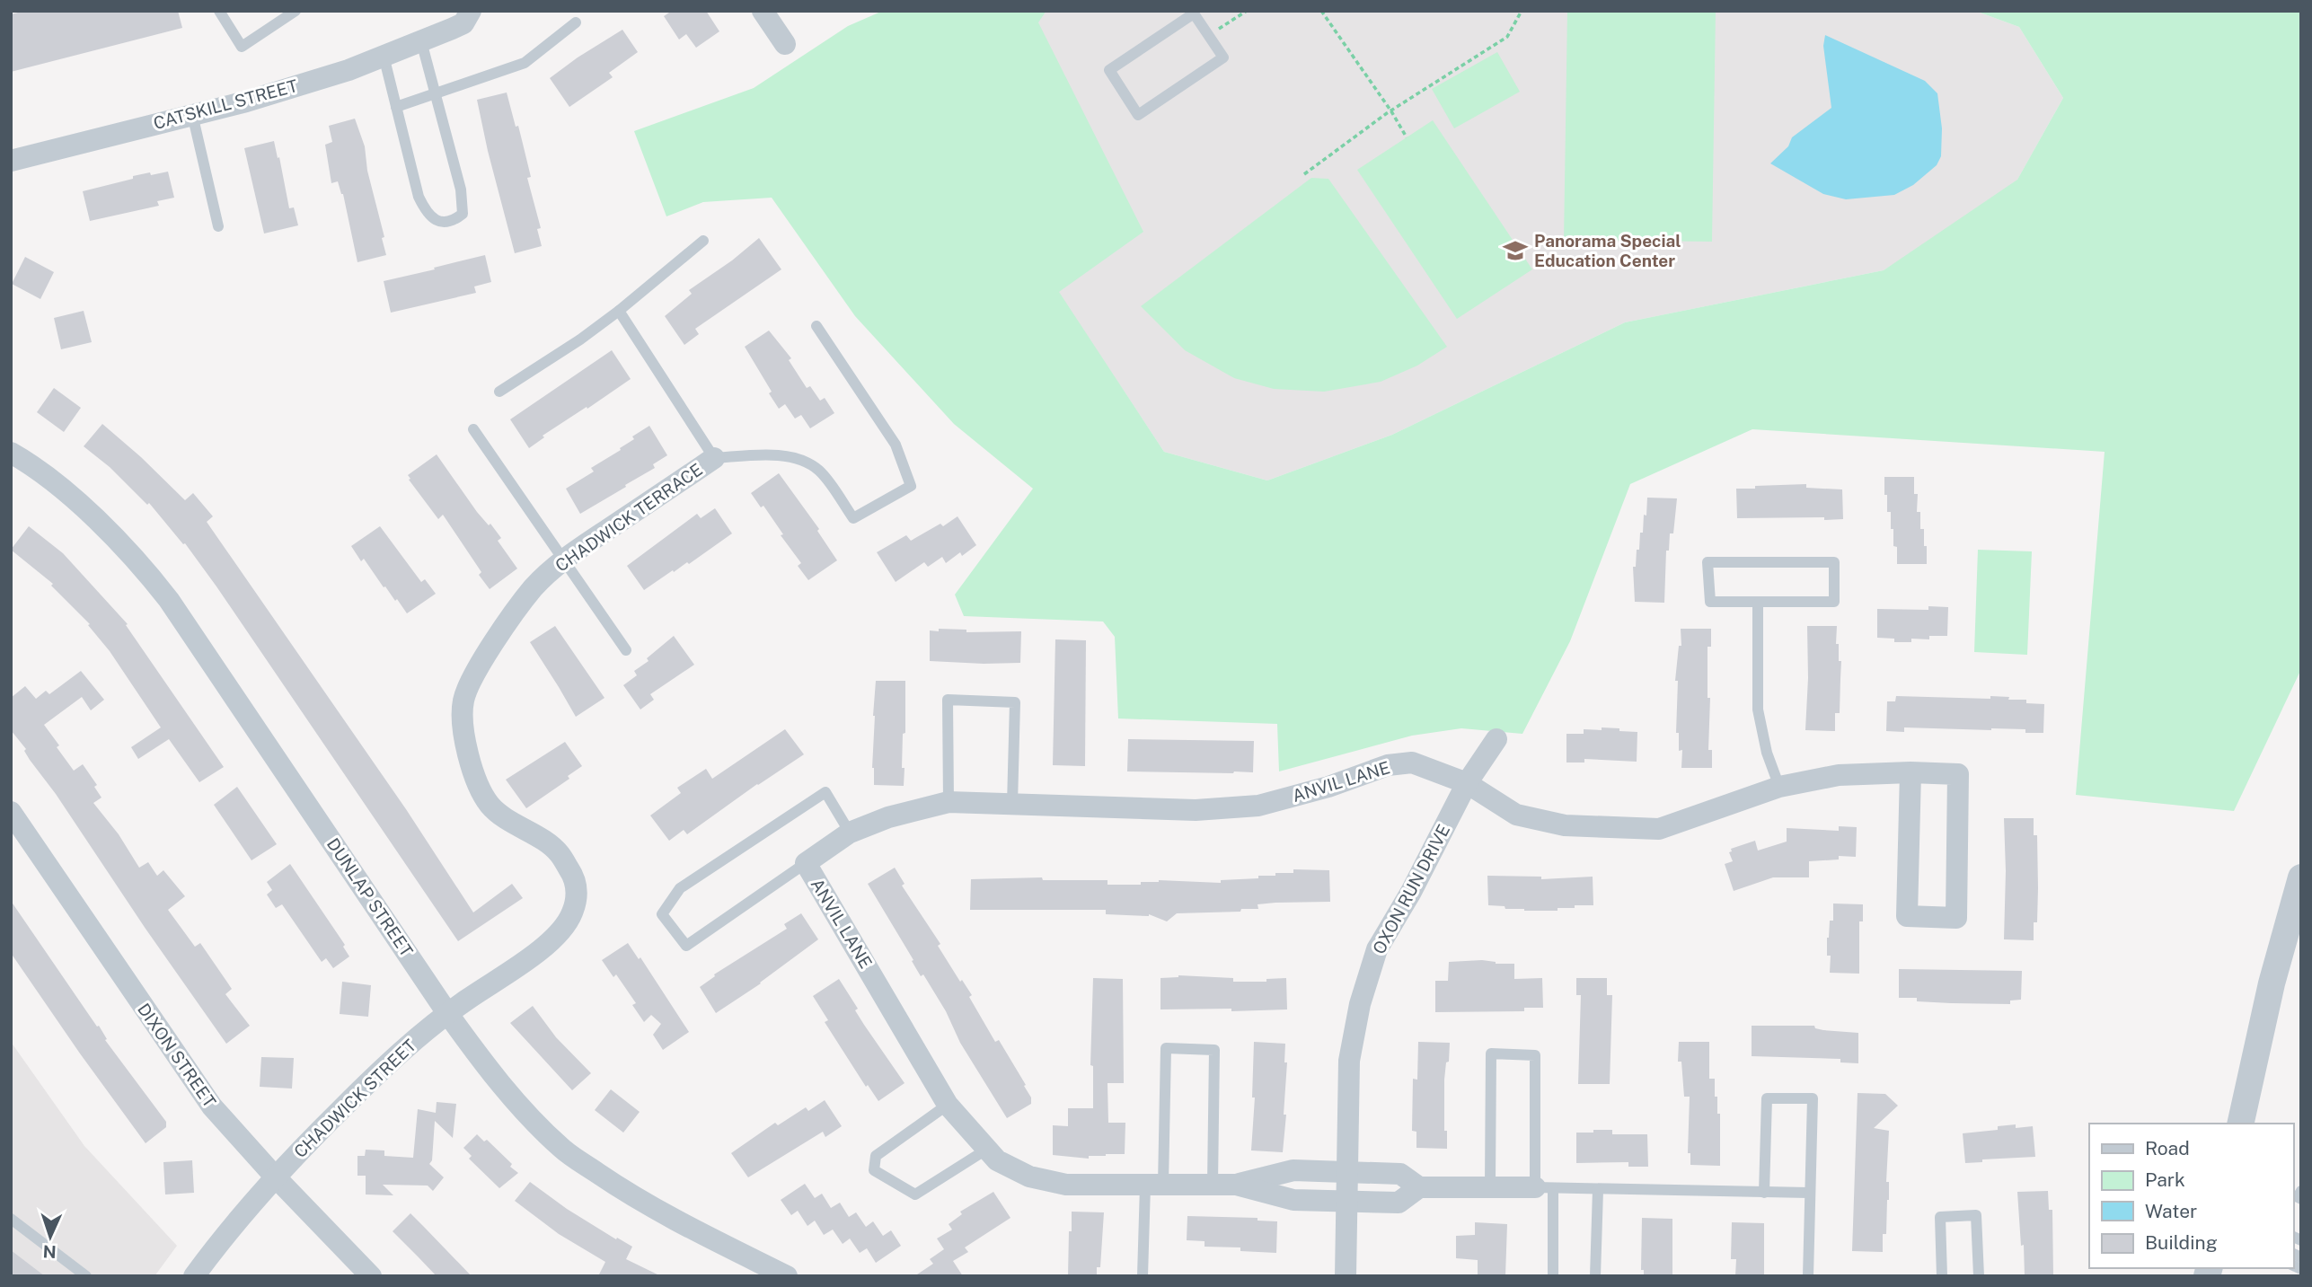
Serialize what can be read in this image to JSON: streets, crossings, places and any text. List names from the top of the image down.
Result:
{
  "streets": {
    "street": [
      "CATSKILL STREET",
      "CHADWICK TERRACE",
      "ANVIL LANE",
      "OXON RUN DRIVE",
      "DUNLAP STREET",
      "DIXON STREET",
      "CHADWICK STREET"
    ]
  },
  "crossings": [
    ["CHADWICK TERRACE", "CHADWICK STREET"],
    ["ANVIL LANE", "OXON RUN DRIVE"],
    ["DUNLAP STREET", "CHADWICK STREET"],
    ["DIXON STREET", "CHADWICK STREET"]
  ],
  "places": {
    "school or university": ["Panorama Special Education Center"]
  },
  "legend": [
    "Road",
    "Park",
    "Water",
    "Building"
  ],
  "north": "bottom"
}
